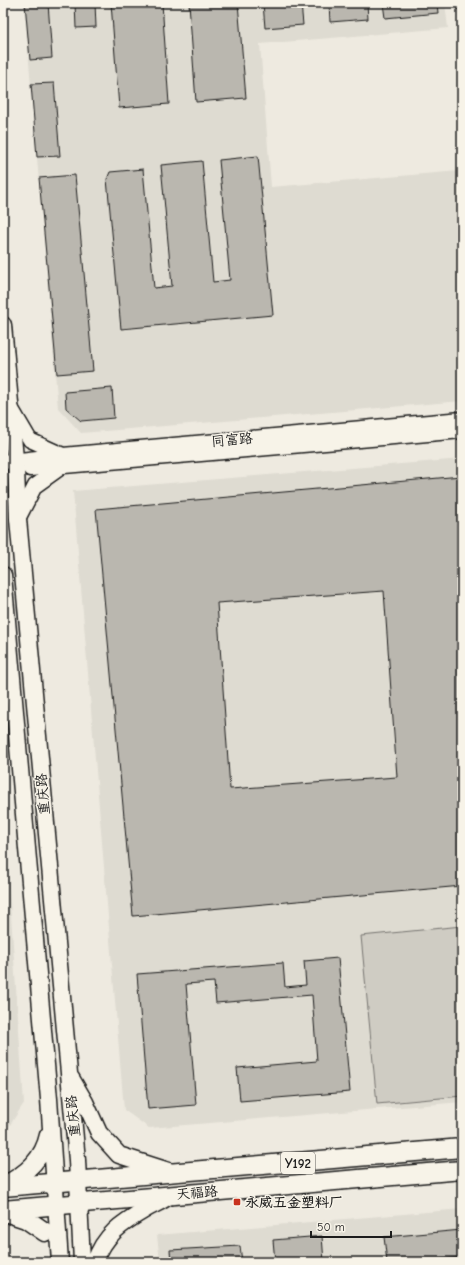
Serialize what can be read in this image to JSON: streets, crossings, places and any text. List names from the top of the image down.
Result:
{
  "streets": {
    "main road": ["重庆路", "Y192", "天福路"],
    "street": ["同富路"]
  },
  "crossings": [
    ["同富路", "重庆路"],
    ["重庆路", "Y192"],
    ["重庆路", "天福路"],
    ["Y192", "天福路"]
  ],
  "places": {
    "transit": ["永威五金塑料厂"]
  },
  "scale_bar": "50 m"
}
